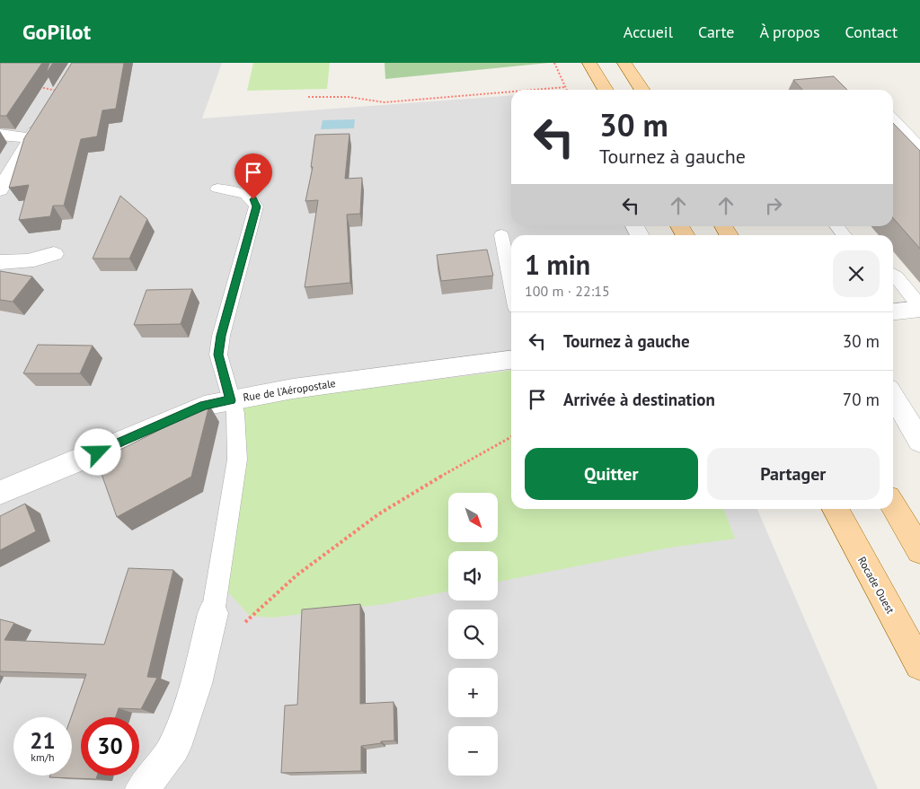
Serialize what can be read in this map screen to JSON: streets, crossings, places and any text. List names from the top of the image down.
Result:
{
  "streets": {
    "main road": ["Rocade Ouest"],
    "street": ["Rue de l'Aéropostale"]
  },
  "north": "bottom right",
  "page": {
    "header": "GoPilot",
    "nav": [
      "Accueil",
      "Carte",
      "À propos",
      "Contact"
    ],
    "turn": ["30 m", "Tournez à gauche"],
    "heading": ["1 min", "100 m · 22:15"],
    "list": [
      {
        "name": "Tournez à gauche",
        "value": "30 m"
      },
      {
        "name": "Arrivée à destination",
        "value": "70 m"
      }
    ],
    "buttons": ["Quitter", "Partager"],
    "map_buttons": ["+", "−"],
    "speed": "21 km/h",
    "limit": "30"
  }
}
